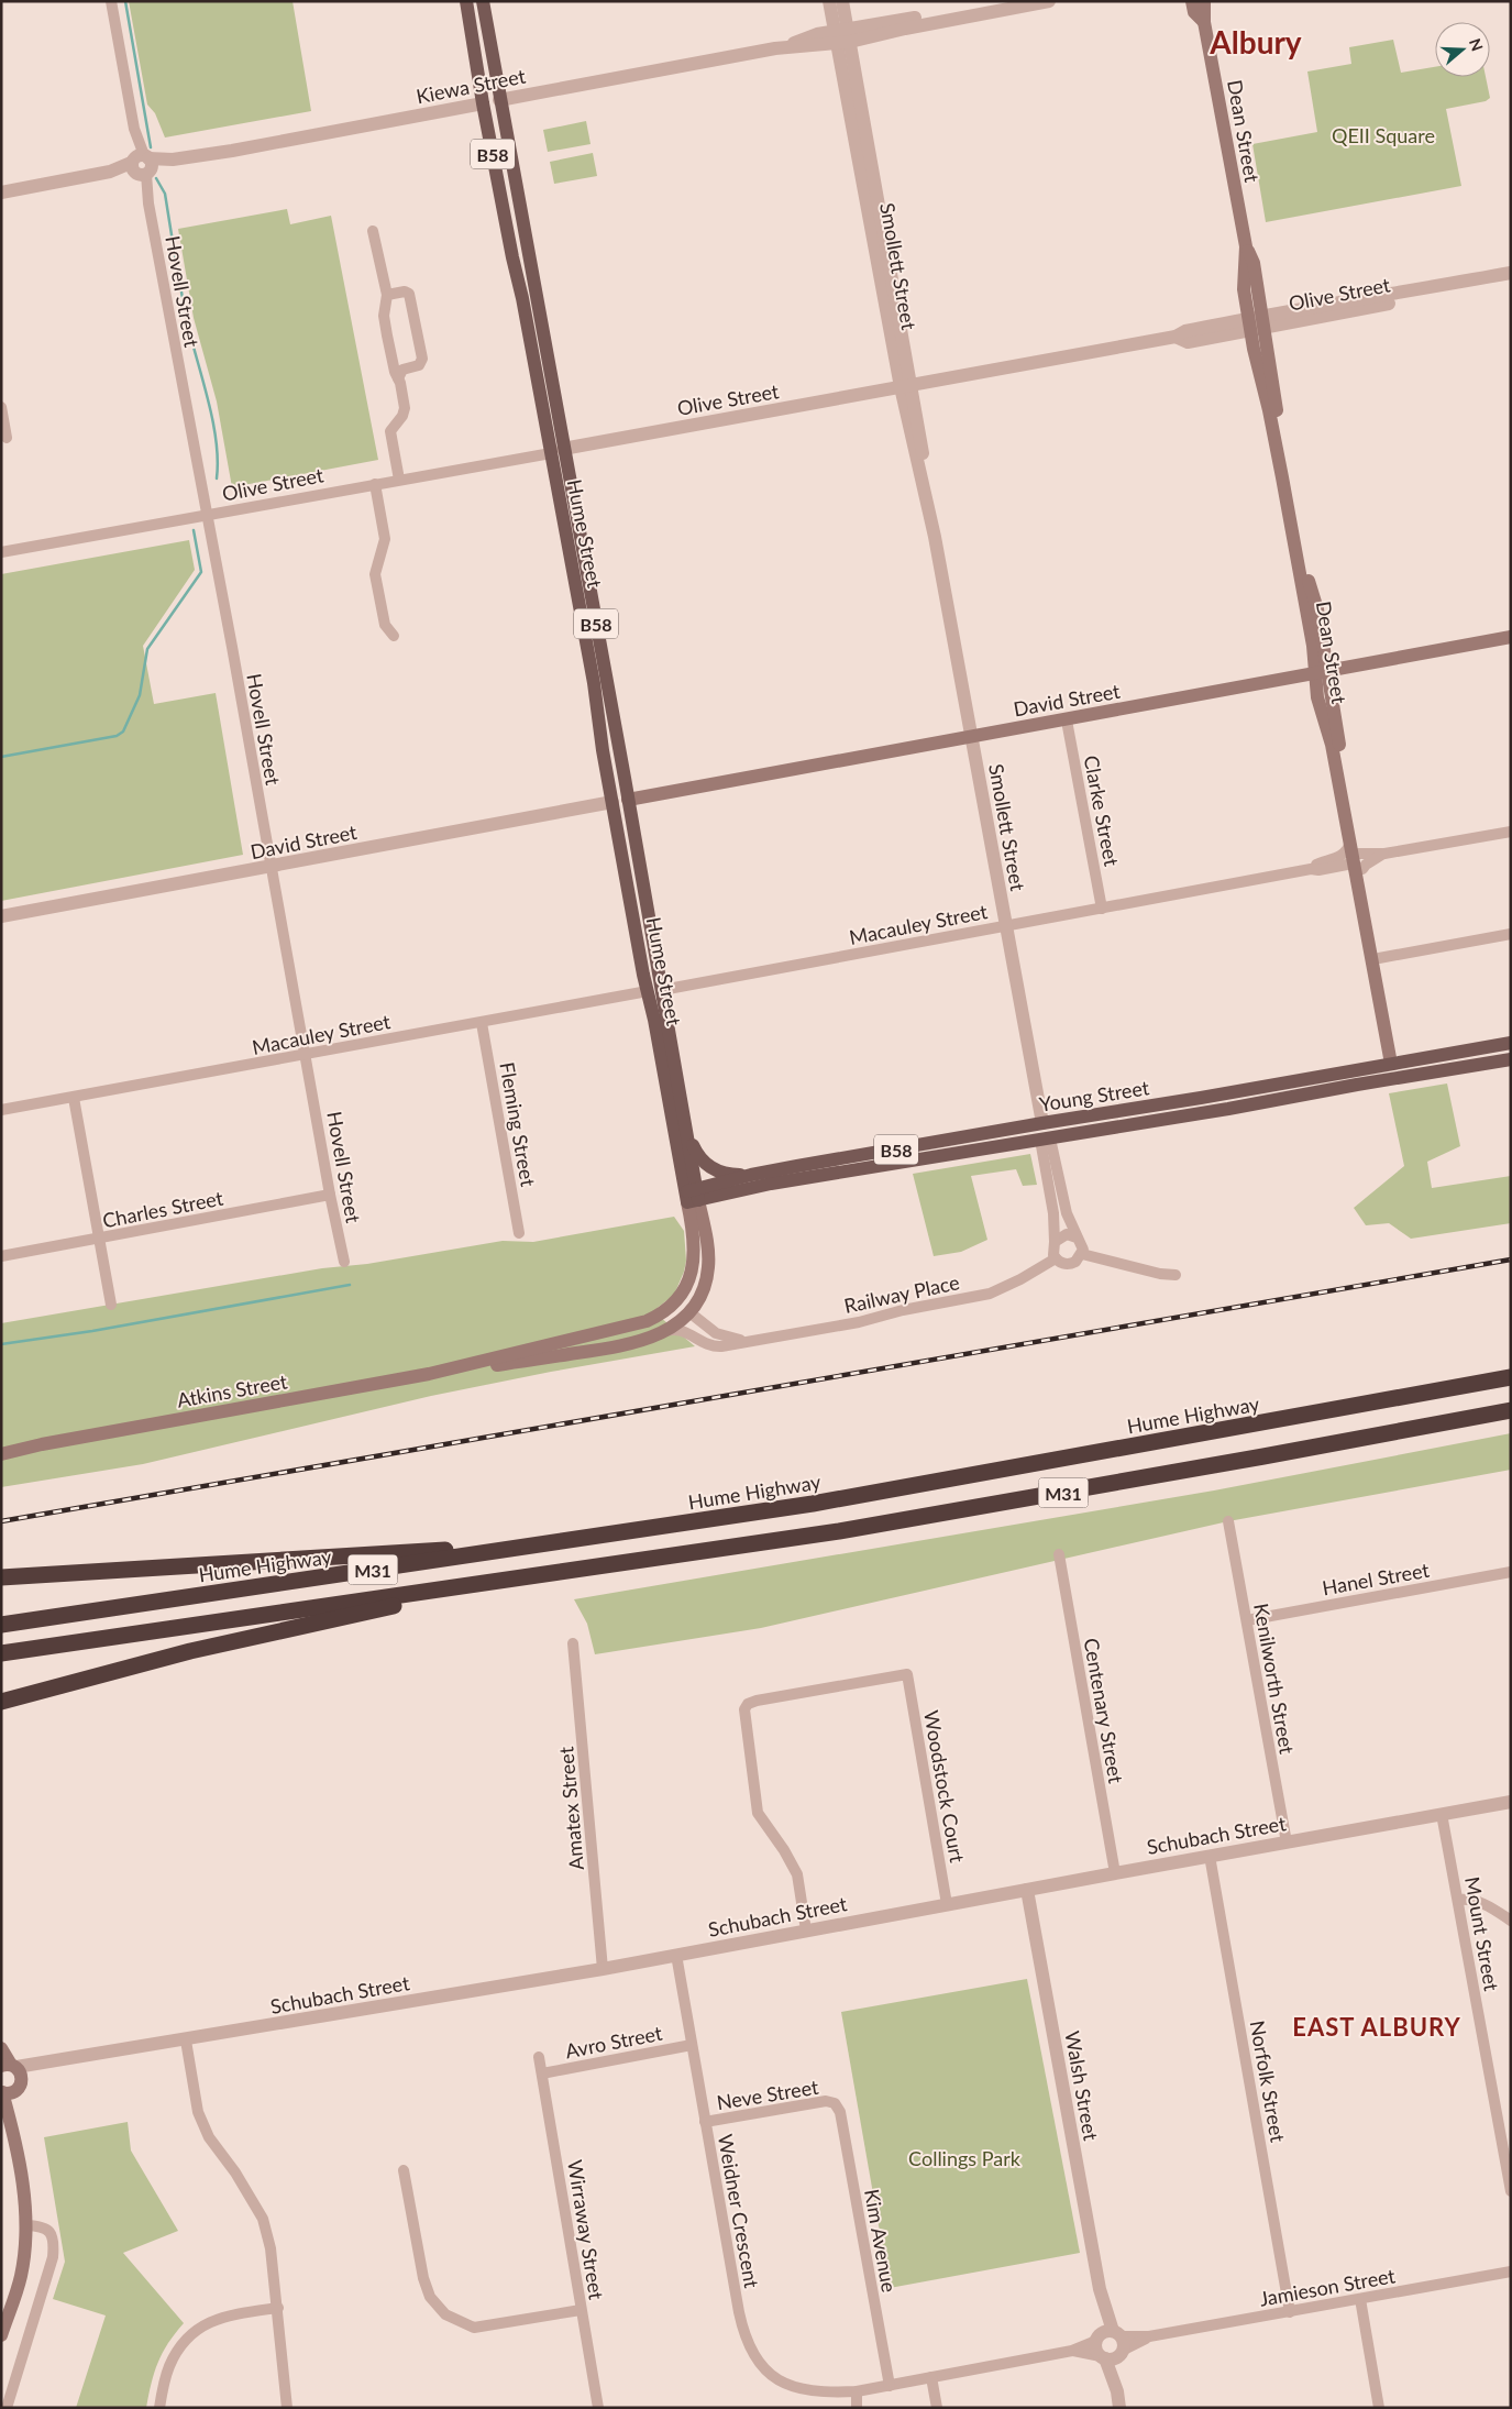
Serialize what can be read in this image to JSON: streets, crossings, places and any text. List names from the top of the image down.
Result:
{
  "streets": {
    "highway": ["Hume Highway", "M31"],
    "main road": [
      "Kiewa Street",
      "Dean Street",
      "B58",
      "Hume Street",
      "David Street",
      "Young Street",
      "Atkins Street"
    ],
    "street": [
      "Smollett Street",
      "Hovell Street",
      "Olive Street",
      "Clarke Street",
      "Macauley Street",
      "Fleming Street",
      "Charles Street",
      "Railway Place",
      "Hanel Street",
      "Kenilworth Street",
      "Centenary Street",
      "Woodstock Court",
      "Amatex Street",
      "Schubach Street",
      "Mount Street",
      "Avro Street",
      "Norfolk Street",
      "Walsh Street",
      "Neve Street",
      "Weidner Crescent",
      "Wirraway Street",
      "Kim Avenue",
      "Jamieson Street"
    ]
  },
  "crossings": [
    ["Kiewa Street", "Smollett Street"],
    ["Kiewa Street", "Hovell Street"],
    ["Kiewa Street", "Hume Street"],
    ["Dean Street", "Olive Street"],
    ["Dean Street", "David Street"],
    ["Dean Street", "Macauley Street"],
    ["Dean Street", "Young Street"],
    ["B58", "Hume Street"],
    ["B58", "Young Street"],
    ["Smollett Street", "Olive Street"],
    ["Smollett Street", "David Street"],
    ["Smollett Street", "Macauley Street"],
    ["Smollett Street", "Young Street"],
    ["Hovell Street", "Olive Street"],
    ["Hovell Street", "David Street"],
    ["Hovell Street", "Macauley Street"],
    ["Hovell Street", "Charles Street"],
    ["Olive Street", "Hume Street"],
    ["Hume Street", "David Street"],
    ["Hume Street", "Macauley Street"],
    ["Hume Street", "Young Street"],
    ["Hume Street", "Atkins Street"],
    ["David Street", "Clarke Street"],
    ["Clarke Street", "Macauley Street"],
    ["Macauley Street", "Fleming Street"],
    ["Young Street", "Atkins Street"],
    ["Railway Place", "Atkins Street"],
    ["Hanel Street", "Kenilworth Street"],
    ["Kenilworth Street", "Schubach Street"],
    ["Centenary Street", "Schubach Street"],
    ["Woodstock Court", "Schubach Street"],
    ["Amatex Street", "Schubach Street"],
    ["Schubach Street", "Mount Street"],
    ["Schubach Street", "Norfolk Street"],
    ["Schubach Street", "Walsh Street"],
    ["Schubach Street", "Weidner Crescent"],
    ["Avro Street", "Weidner Crescent"],
    ["Avro Street", "Wirraway Street"],
    ["Norfolk Street", "Jamieson Street"],
    ["Walsh Street", "Jamieson Street"],
    ["Neve Street", "Weidner Crescent"],
    ["Neve Street", "Kim Avenue"]
  ],
  "districts": ["Albury", "EAST ALBURY"],
  "parks": ["QEII Square", "Collings Park"],
  "north": "right"
}
